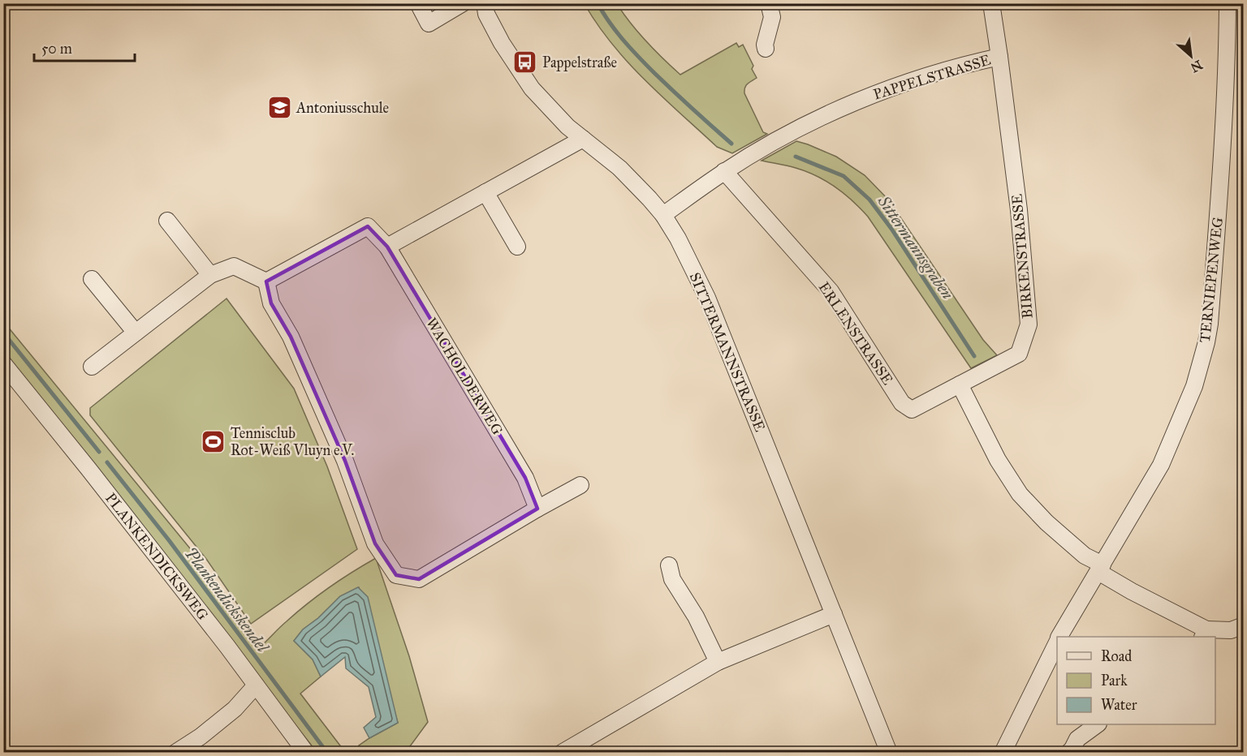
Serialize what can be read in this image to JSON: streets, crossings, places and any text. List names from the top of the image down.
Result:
{
  "streets": {
    "street": [
      "PAPPELSTRASSE",
      "BIRKENSTRASSE",
      "TERNIEPENWEG",
      "ERLENSTRASSE",
      "SITTERMANNSTRASSE",
      "WACHOLDERWEG",
      "PLANKENDICKSWEG"
    ]
  },
  "crossings": [
    ["PAPPELSTRASSE", "BIRKENSTRASSE"],
    ["PAPPELSTRASSE", "ERLENSTRASSE"],
    ["PAPPELSTRASSE", "SITTERMANNSTRASSE"],
    ["BIRKENSTRASSE", "ERLENSTRASSE"]
  ],
  "water": ["Sittermannsgraben", "Plankendickskendel"],
  "places": {
    "bus stop": ["Pappelstraße"],
    "school or university": ["Antoniusschule"],
    "sports": ["Tennisclub Rot-Weiß Vluyn e.V."]
  },
  "legend": ["Road", "Park", "Water"],
  "scale_bar": "50 m",
  "north": "bottom right"
}
